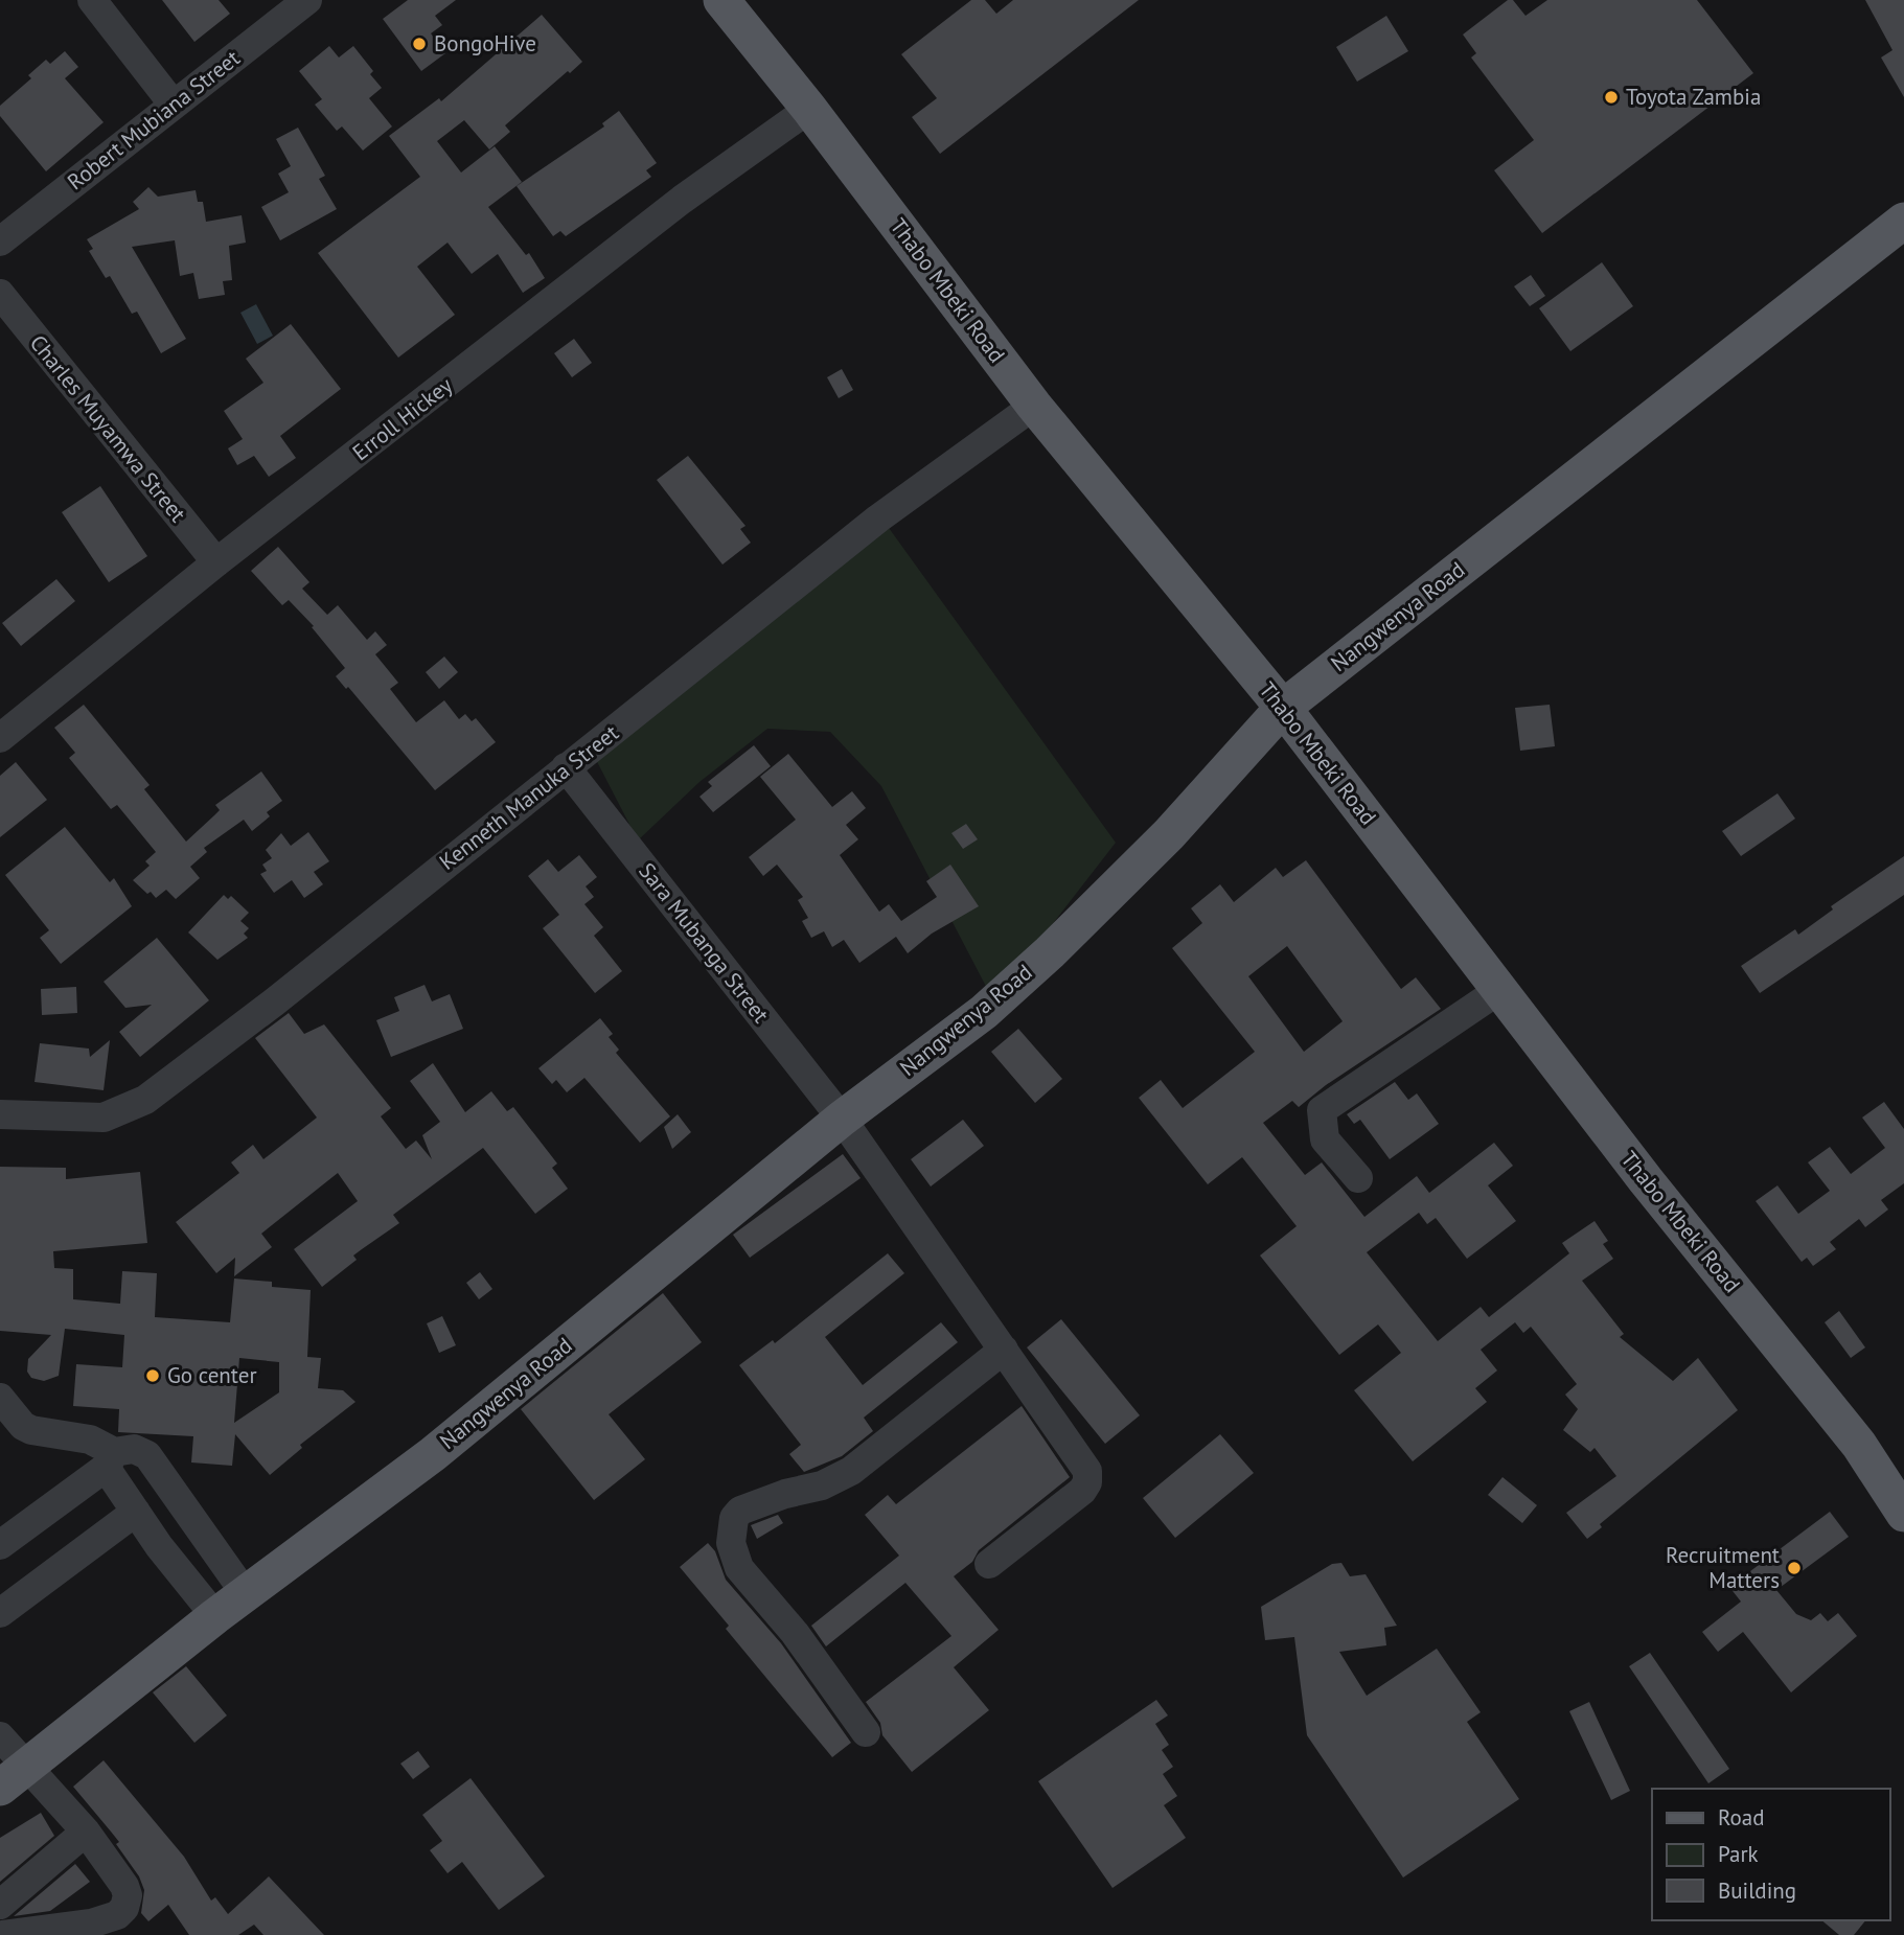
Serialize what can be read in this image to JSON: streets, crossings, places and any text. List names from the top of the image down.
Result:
{
  "streets": {
    "main road": ["Thabo Mbeki Road", "Nangwenya Road"],
    "street": [
      "Robert Mubiana Street",
      "Erroll Hickey",
      "Charles Muyamwa Street",
      "Kenneth Manuka Street",
      "Sara Mubanga Street"
    ]
  },
  "crossings": [
    ["Thabo Mbeki Road", "Erroll Hickey"],
    ["Thabo Mbeki Road", "Nangwenya Road"],
    ["Thabo Mbeki Road", "Kenneth Manuka Street"],
    ["Erroll Hickey", "Charles Muyamwa Street"],
    ["Nangwenya Road", "Sara Mubanga Street"],
    ["Kenneth Manuka Street", "Sara Mubanga Street"]
  ],
  "places": [
    "BongoHive",
    "Toyota Zambia",
    "Go center",
    "Recruitment Matters"
  ],
  "legend": ["Road", "Park", "Building"]
}
